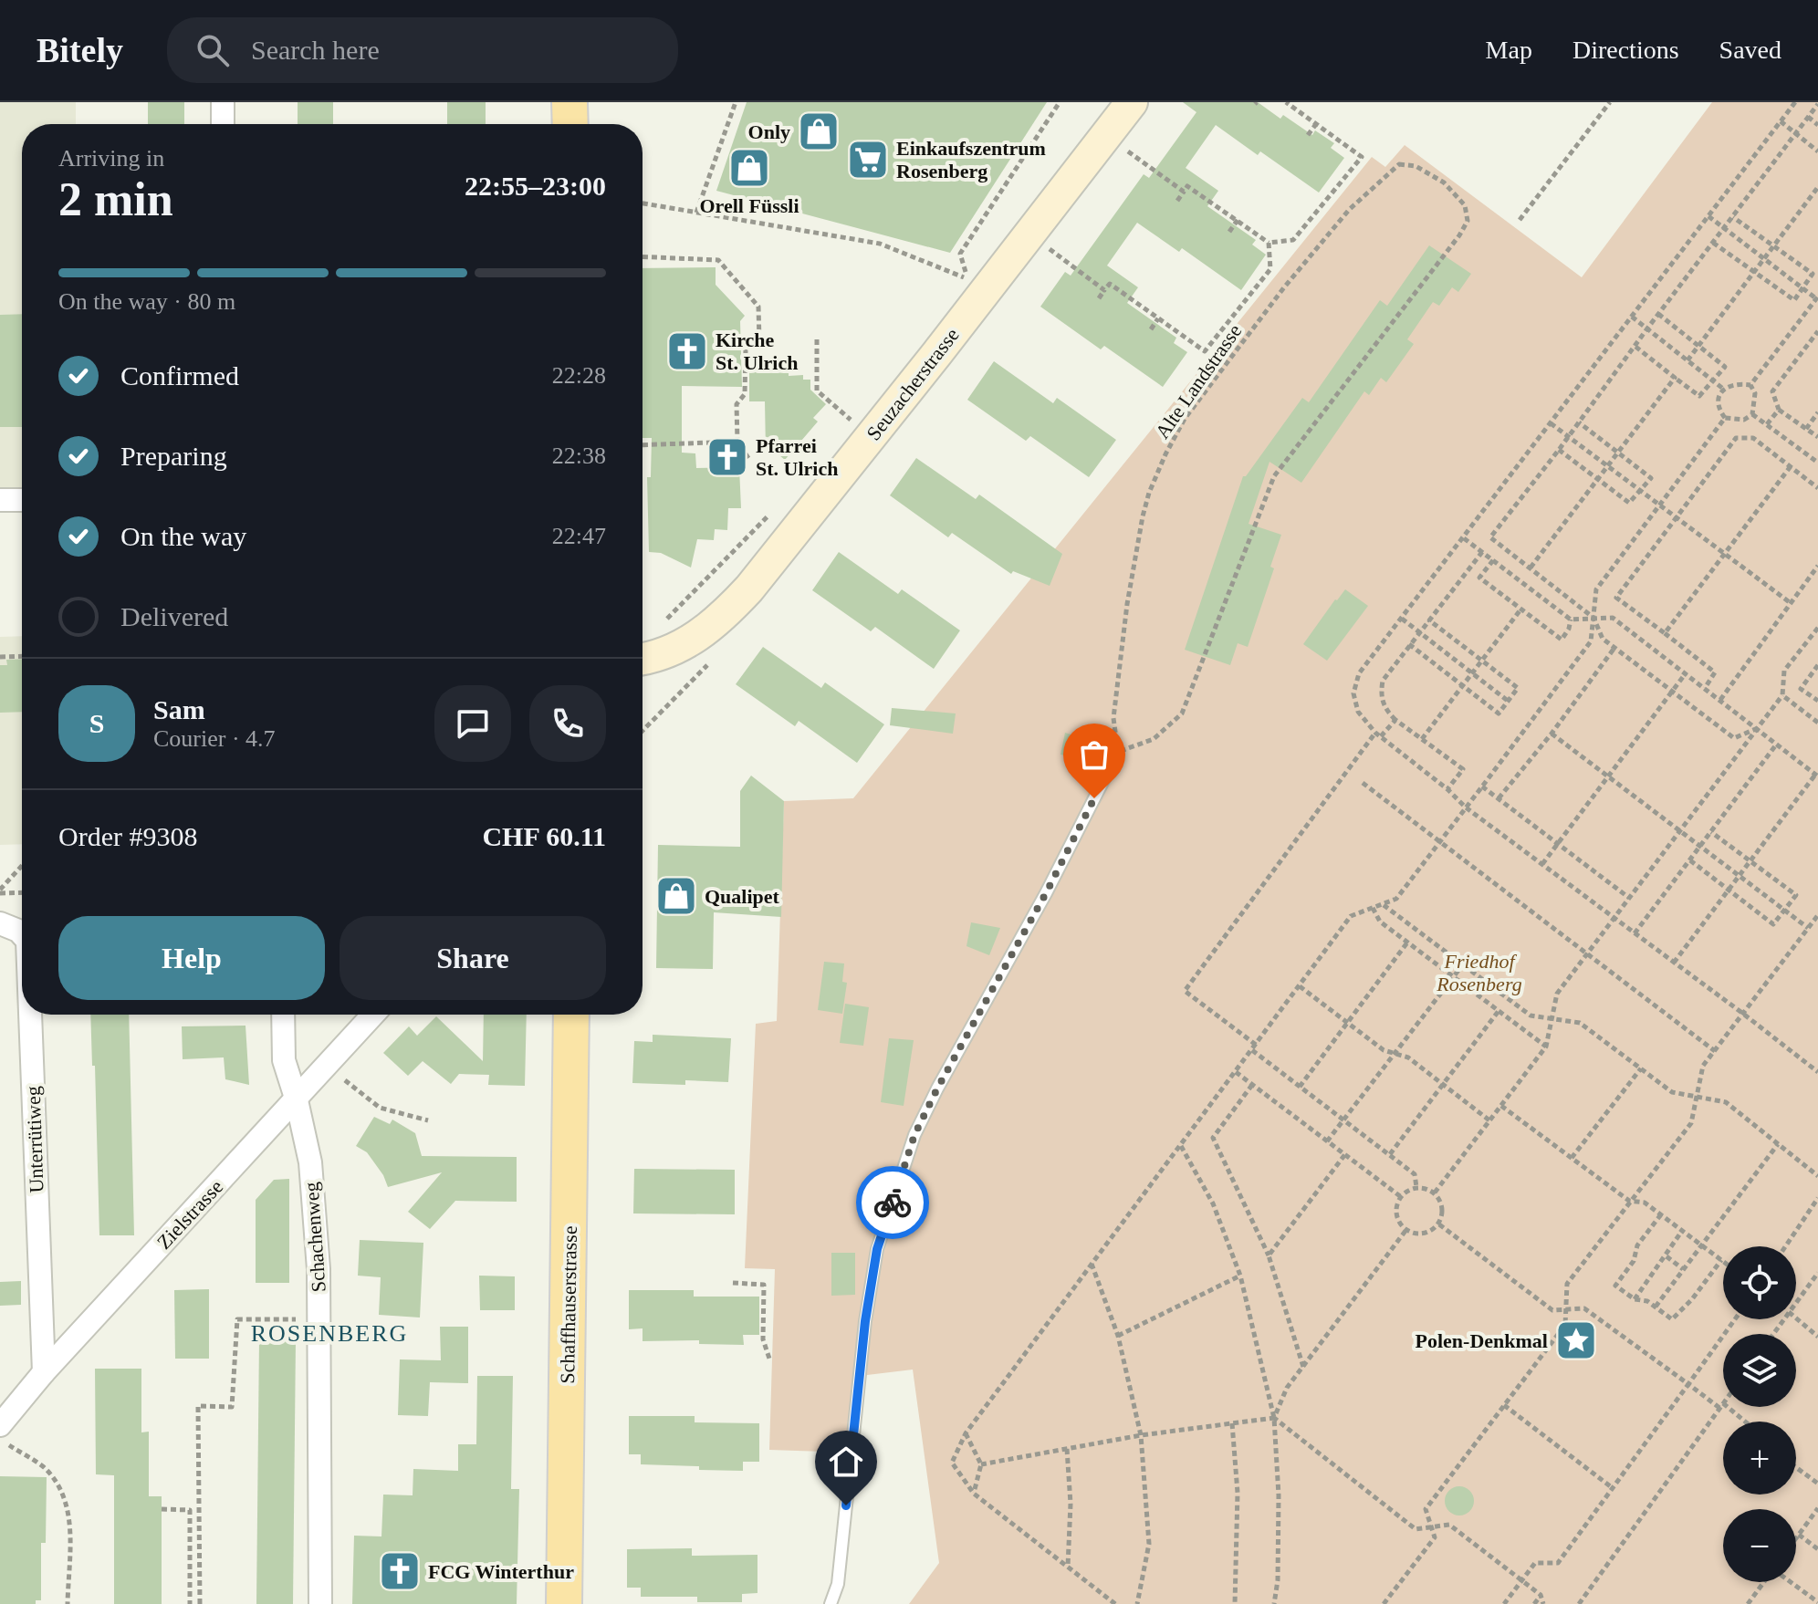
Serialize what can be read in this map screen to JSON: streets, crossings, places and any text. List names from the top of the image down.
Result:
{
  "streets": {
    "main road": ["Seuzacherstrasse", "Schaffhauserstrasse"],
    "street": ["Unterrütiweg", "Zielstrasse", "Schachenweg"],
    "path": ["Alte Landstrasse"]
  },
  "crossings": [
    ["Unterrütiweg", "Zielstrasse"],
    ["Zielstrasse", "Schachenweg"]
  ],
  "districts": ["ROSENBERG"],
  "parks": ["Friedhof Rosenberg"],
  "places": {
    "shop": ["Only", "Orell Füssli", "Qualipet"],
    "supermarket": ["Einkaufszentrum Rosenberg"],
    "church": ["Kirche St. Ulrich", "Pfarrei St. Ulrich", "FCG Winterthur"],
    "place": ["Polen-Denkmal"]
  },
  "page": {
    "header": "Bitely",
    "search": "Search here",
    "nav": ["Map", "Directions", "Saved"],
    "heading": ["2 min", "Arriving in", "22:55–23:00"],
    "panel": [
      "Sam",
      "Courier · 4.7",
      "Order #9308",
      "CHF 60.11"
    ],
    "bar": "On the way · 80 m",
    "list": [
      ["Confirmed", "22:28"],
      ["Preparing", "22:38"],
      ["On the way", "22:47"],
      "Delivered"
    ],
    "round": "S",
    "buttons": ["Help", "Share"],
    "map_buttons": ["+", "−"]
  }
}
